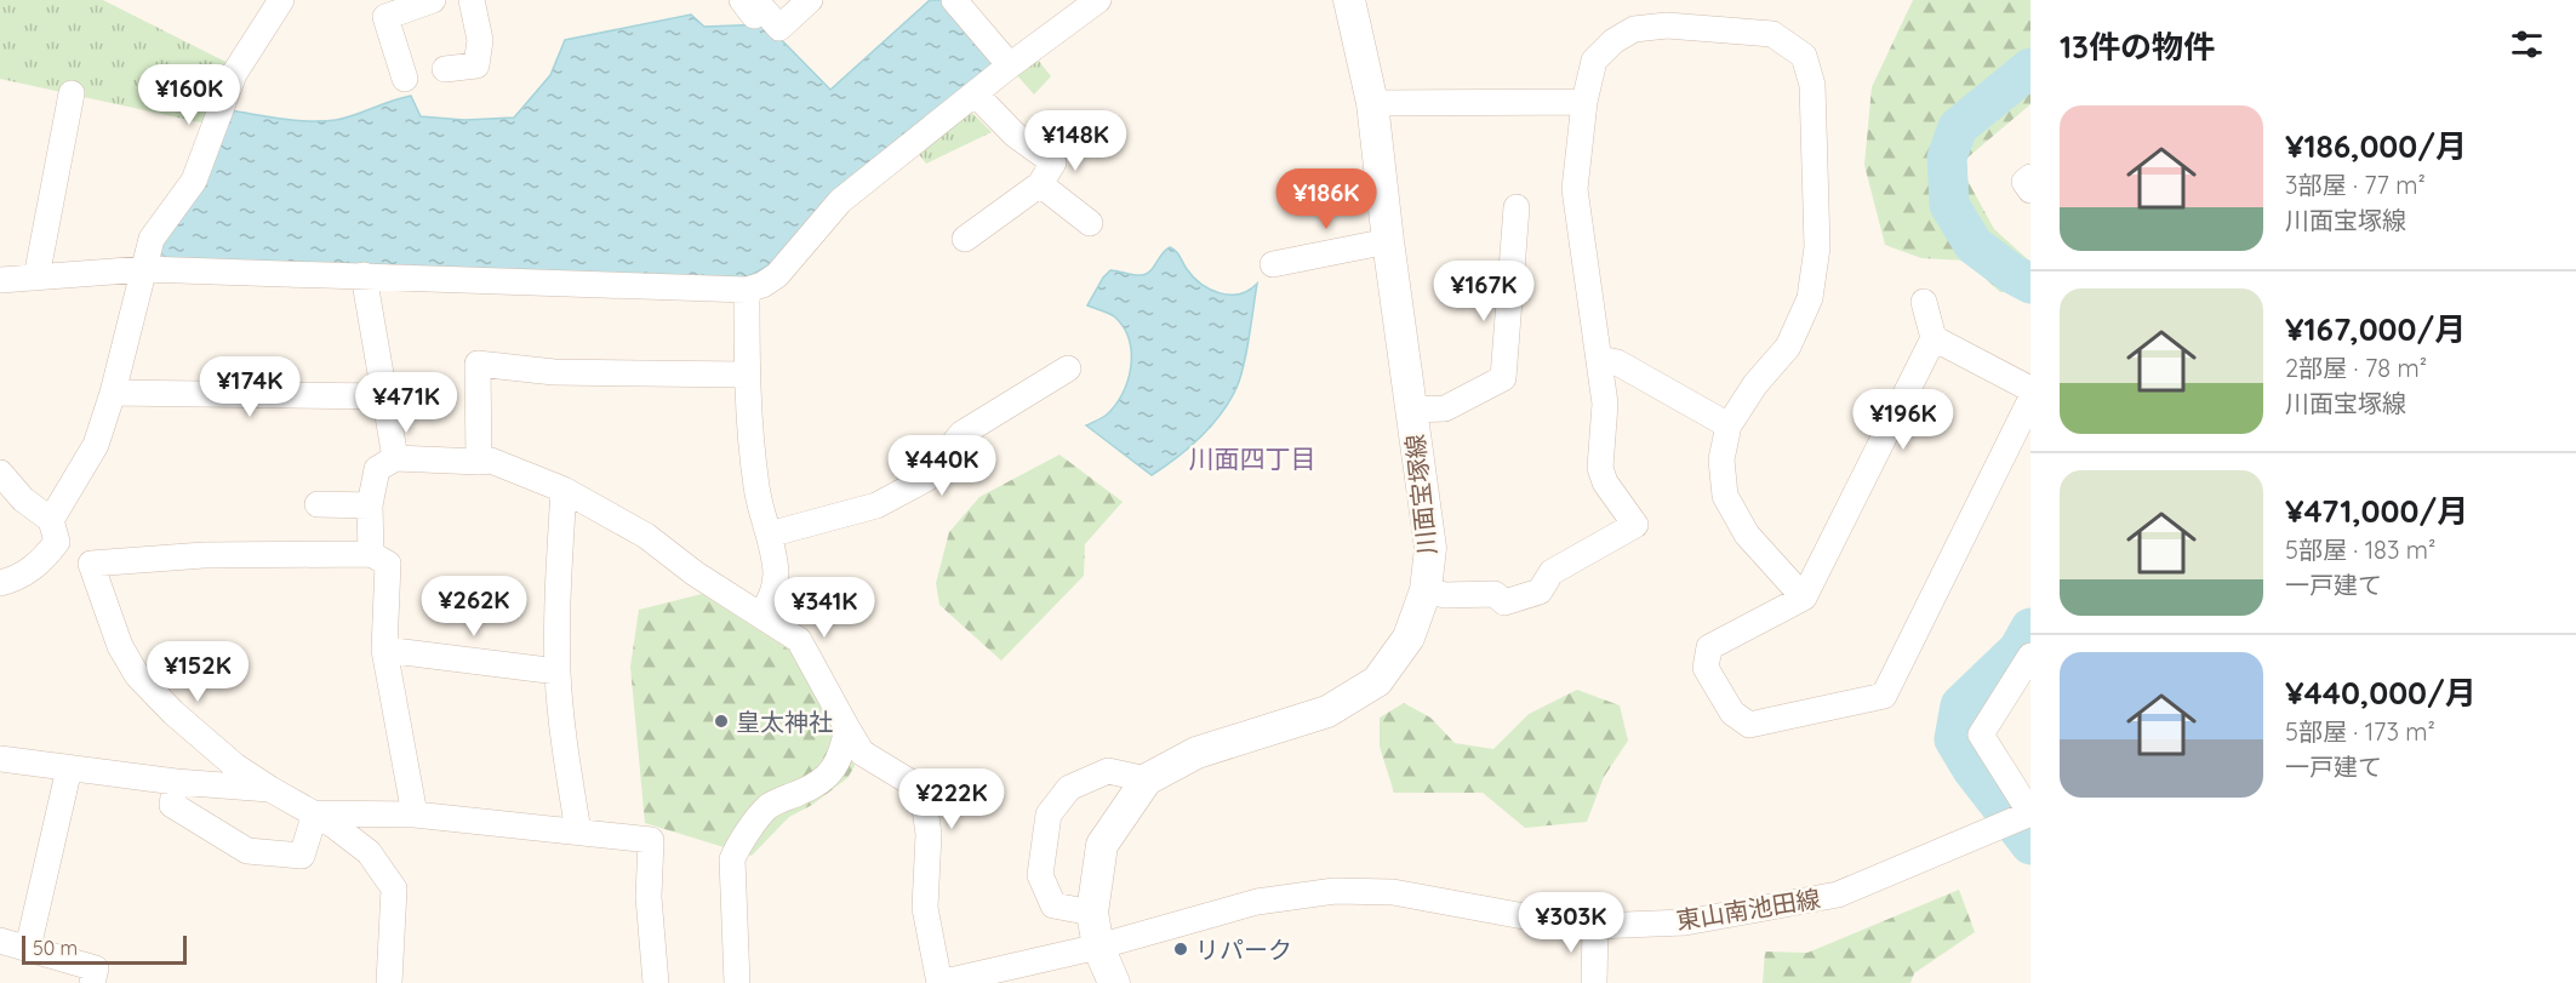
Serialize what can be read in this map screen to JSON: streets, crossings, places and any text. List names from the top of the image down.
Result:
{
  "streets": {
    "street": ["川面宝塚線", "東山南池田線"]
  },
  "crossings": [
    ["川面宝塚線", "東山南池田線"]
  ],
  "districts": ["川面四丁目"],
  "places": ["皇太神社", "リパーク"],
  "scale_bar": "50 m",
  "page": {
    "heading": "13件の物件",
    "price": [
      "¥160K",
      "¥148K",
      "¥186K",
      "¥167K",
      "¥174K",
      "¥471K",
      "¥196K",
      "¥440K",
      "¥262K",
      "¥341K",
      "¥152K",
      "¥222K",
      "¥303K"
    ],
    "list": [
      {
        "name": "¥186,000/月",
        "note": "3部屋 · 77 m² · 川面宝塚線"
      },
      {
        "name": "¥167,000/月",
        "note": "2部屋 · 78 m² · 川面宝塚線"
      },
      {
        "name": "¥471,000/月",
        "note": "5部屋 · 183 m² · 一戸建て"
      },
      {
        "name": "¥440,000/月",
        "note": "5部屋 · 173 m² · 一戸建て"
      }
    ],
    "scale": "50 m"
  }
}
